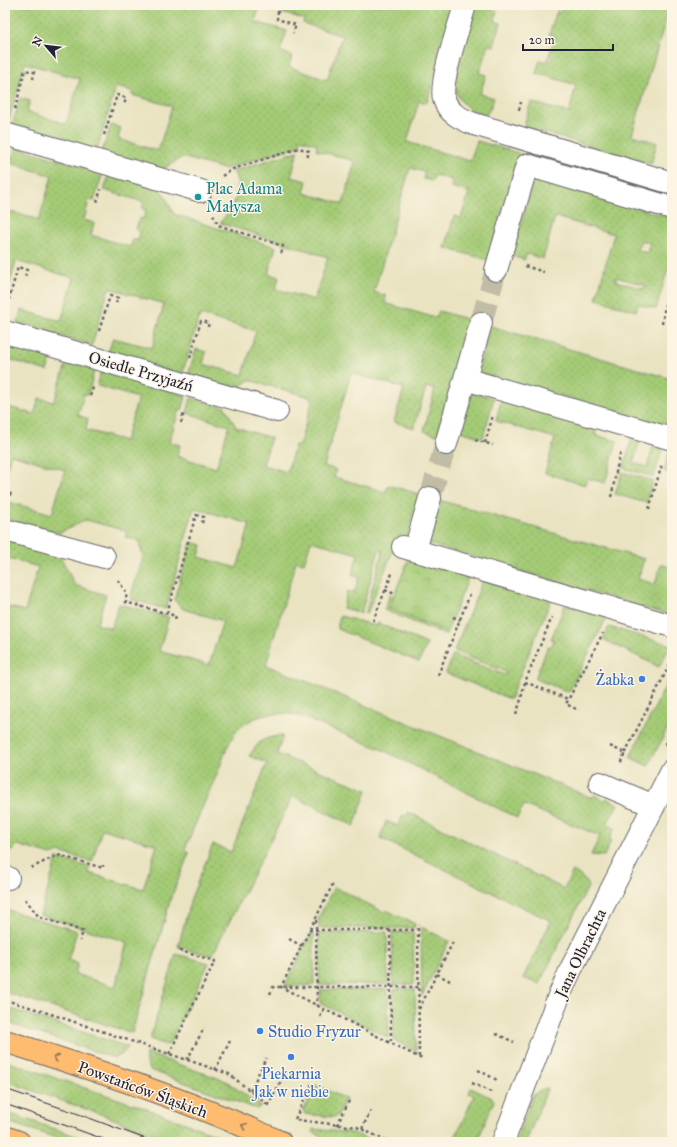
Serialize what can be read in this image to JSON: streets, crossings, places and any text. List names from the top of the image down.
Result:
{
  "streets": {
    "main road": ["Powstańców Śląskich"],
    "street": ["Osiedle Przyjaźń", "Jana Olbrachta"]
  },
  "one_way": ["Powstańców Śląskich"],
  "places": [
    "Plac Adama Małysza",
    "Żabka",
    "Studio Fryzur",
    "Piekarnia Jak w niebie"
  ],
  "scale_bar": "20 m",
  "north": "top left"
}
